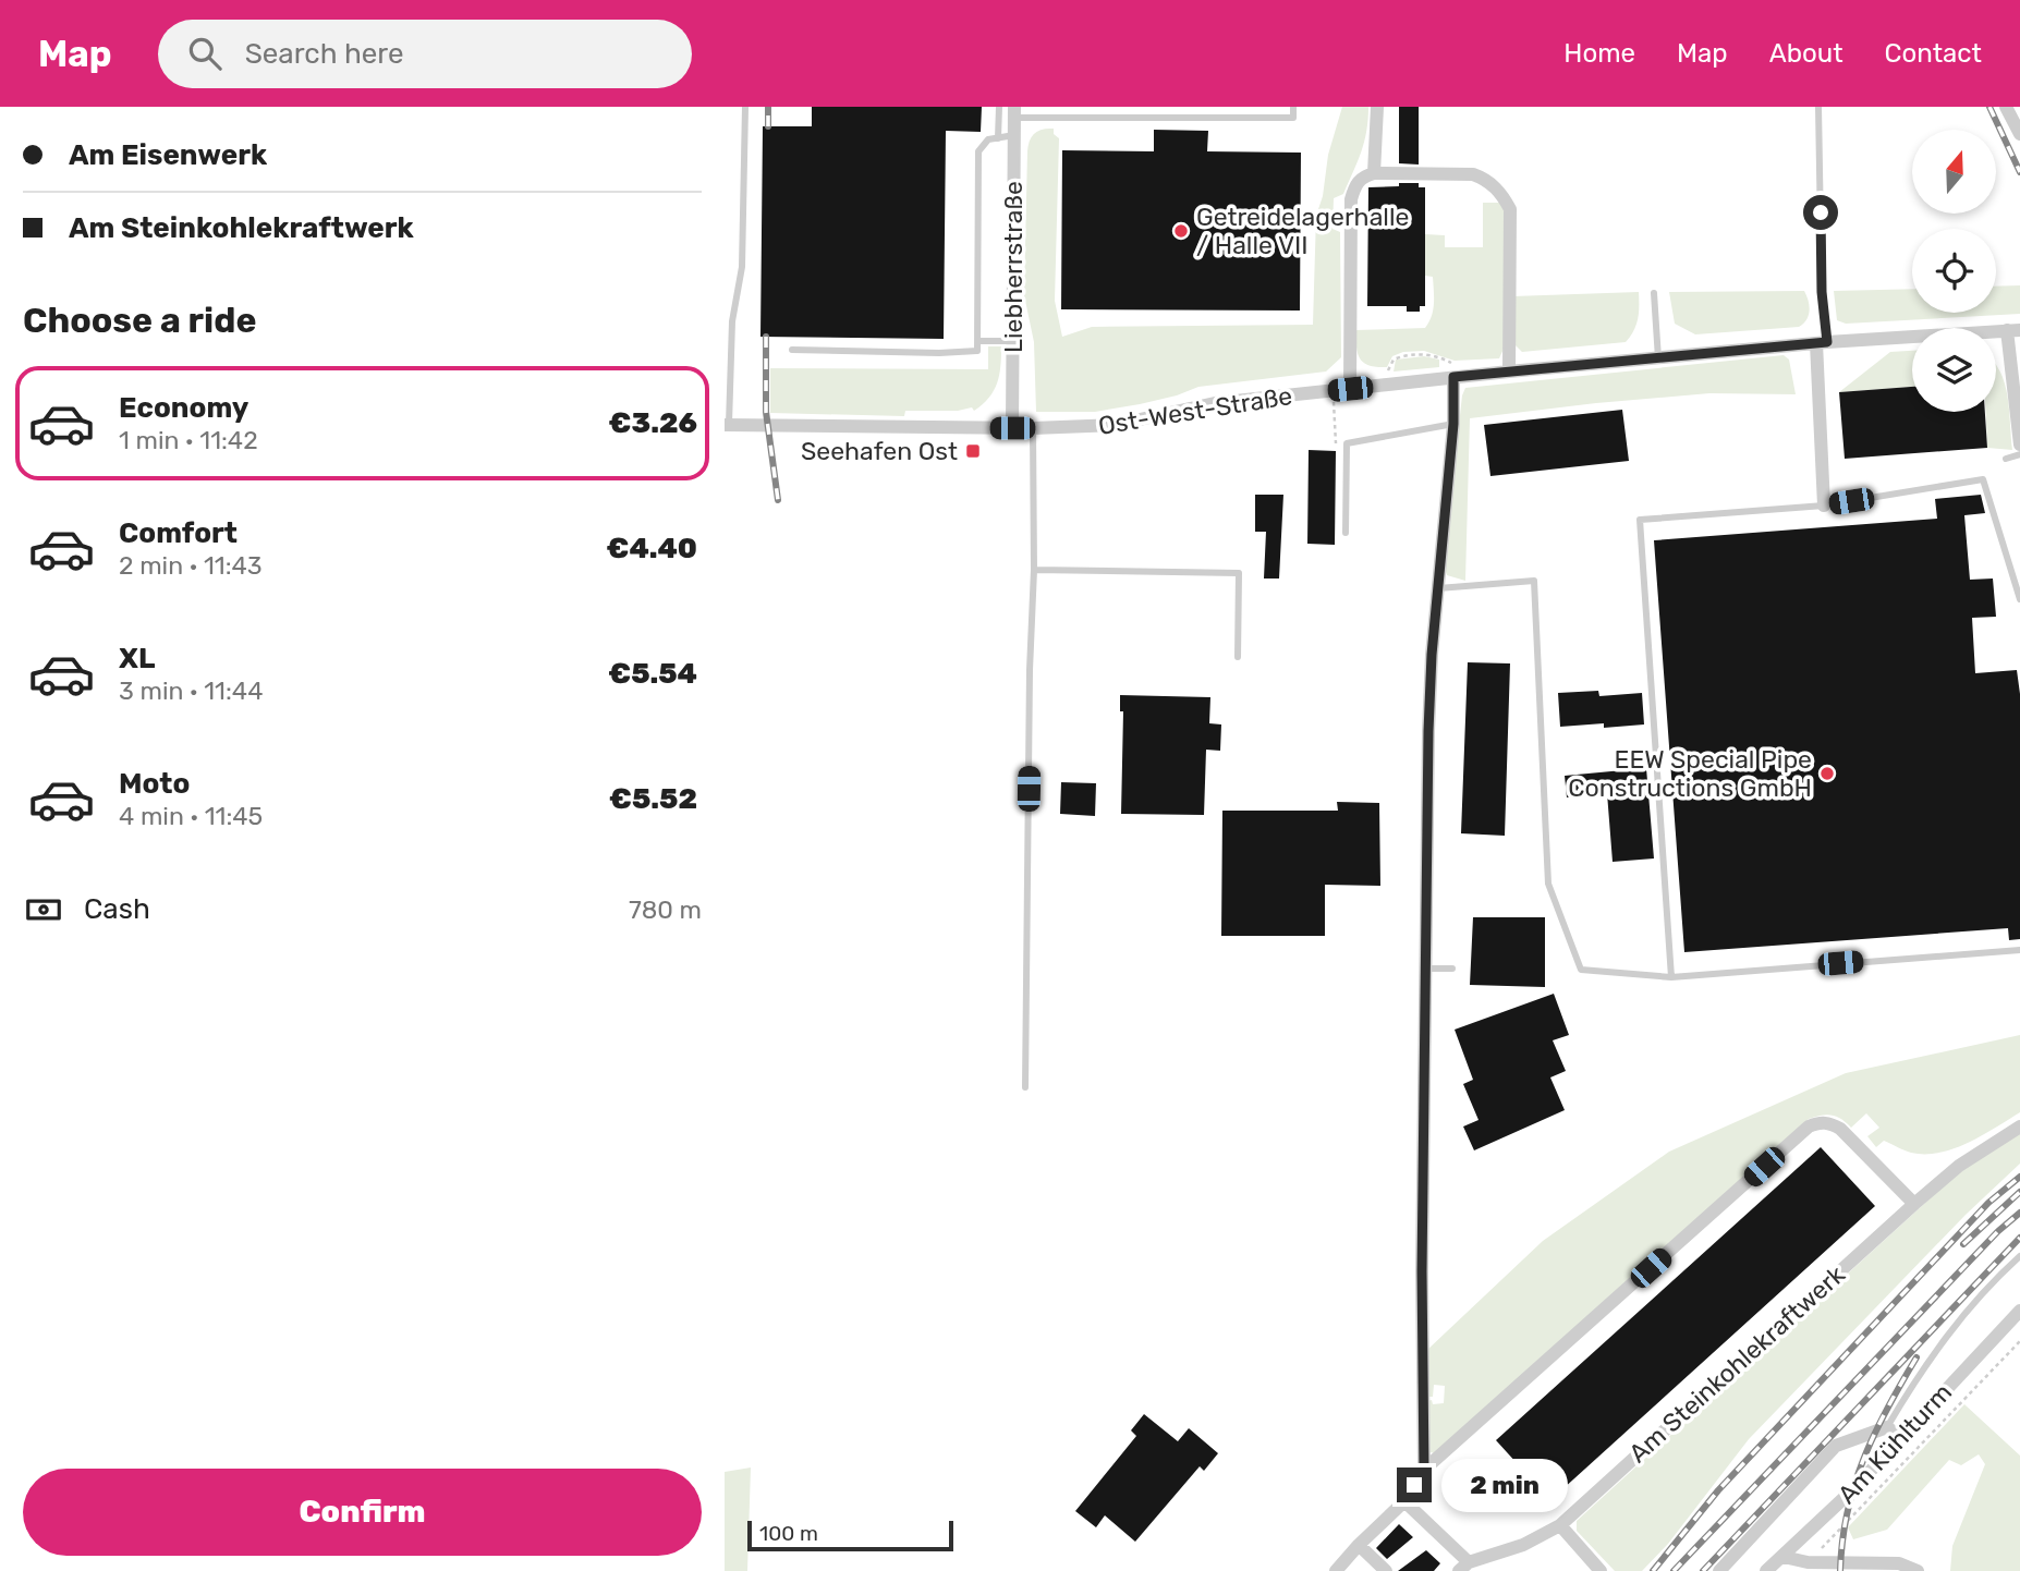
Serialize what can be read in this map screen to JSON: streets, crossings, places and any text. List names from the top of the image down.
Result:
{
  "streets": {
    "street": [
      "Liebherrstraße",
      "Ost-West-Straße",
      "Am Steinkohlekraftwerk",
      "Am Kühlturm"
    ]
  },
  "crossings": [
    ["Liebherrstraße", "Ost-West-Straße"]
  ],
  "places": {
    "other": ["Getreidelagerhalle / Halle VII", "EEW Special Pipe Constructions GmbH"],
    "transit": ["Seehafen Ost"]
  },
  "scale_bar": "100 m",
  "north": "top",
  "page": {
    "header": "Map",
    "search": "Search here",
    "nav": [
      "Home",
      "Map",
      "About",
      "Contact"
    ],
    "banner": ["Am Eisenwerk", "Am Steinkohlekraftwerk"],
    "heading": "Choose a ride",
    "list": [
      {
        "name": "Economy",
        "note": "1 min · 11:42",
        "value": "€3.26"
      },
      {
        "name": "Comfort",
        "note": "2 min · 11:43",
        "value": "€4.40"
      },
      {
        "name": "XL",
        "note": "3 min · 11:44",
        "value": "€5.54"
      },
      {
        "name": "Moto",
        "note": "4 min · 11:45",
        "value": "€5.52"
      }
    ],
    "pay": ["Cash", "780 m"],
    "buttons": "Confirm",
    "bubble": "2 min",
    "scale": "100 m"
  }
}
